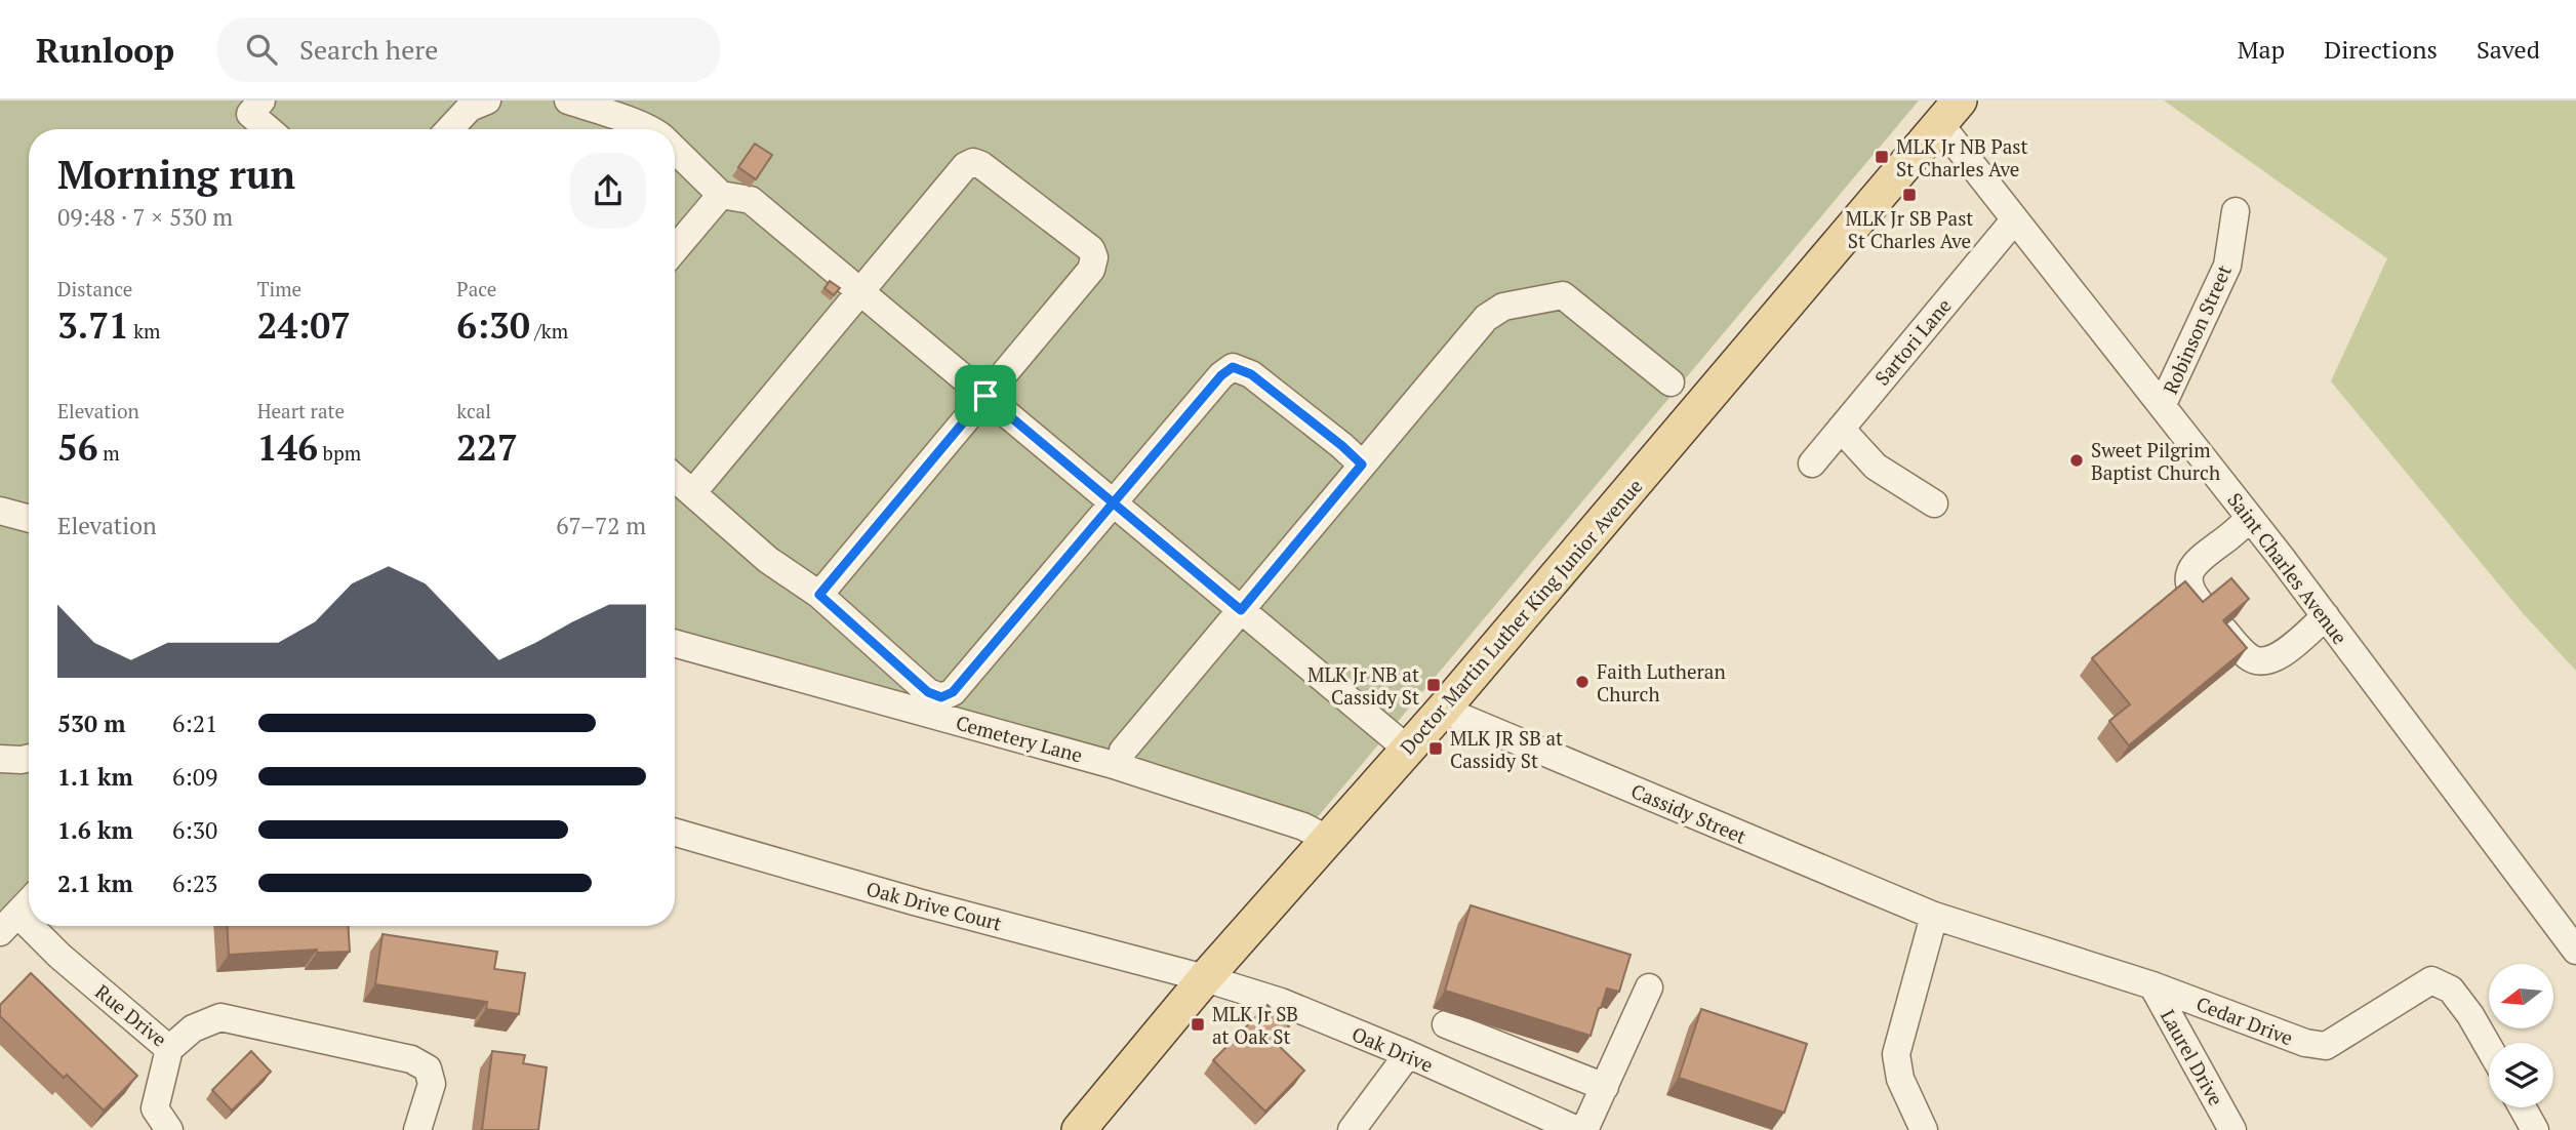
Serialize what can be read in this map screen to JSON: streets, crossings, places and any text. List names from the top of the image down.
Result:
{
  "streets": {
    "main road": ["Doctor Martin Luther King Junior Avenue"],
    "street": [
      "Robinson Street",
      "Sartori Lane",
      "Saint Charles Avenue",
      "Cemetery Lane",
      "Cassidy Street",
      "Oak Drive Court",
      "Rue Drive",
      "Cedar Drive",
      "Oak Drive",
      "Laurel Drive"
    ]
  },
  "crossings": [
    ["Robinson Street", "Saint Charles Avenue"],
    ["Sartori Lane", "Saint Charles Avenue"],
    ["Saint Charles Avenue", "Doctor Martin Luther King Junior Avenue"],
    ["Doctor Martin Luther King Junior Avenue", "Cemetery Lane"],
    ["Doctor Martin Luther King Junior Avenue", "Cassidy Street"],
    ["Doctor Martin Luther King Junior Avenue", "Oak Drive Court"],
    ["Doctor Martin Luther King Junior Avenue", "Oak Drive"],
    ["Cassidy Street", "Cedar Drive"],
    ["Oak Drive Court", "Oak Drive"],
    ["Cedar Drive", "Laurel Drive"]
  ],
  "places": {
    "transit": [
      "MLK Jr NB Past St Charles Ave",
      "MLK Jr SB Past St Charles Ave",
      "MLK Jr NB at Cassidy St",
      "MLK JR SB at Cassidy St",
      "MLK Jr SB at Oak St"
    ],
    "other": ["Sweet Pilgrim Baptist Church", "Faith Lutheran Church"]
  },
  "north": "left",
  "page": {
    "header": "Runloop",
    "search": "Search here",
    "nav": ["Map", "Directions", "Saved"],
    "heading": ["Morning run", "09:48 · 7 × 530 m"],
    "stats": [
      ["Distance", "3.71 km"],
      ["Time", "24:07"],
      ["Pace", "6:30 /km"],
      ["Elevation", "56 m"],
      ["Heart rate", "146 bpm"],
      ["kcal", "227"]
    ],
    "chart": ["Elevation", "67–72 m"],
    "list": [
      {
        "name": "530 m",
        "note": "6:21"
      },
      {
        "name": "1.1 km",
        "note": "6:09"
      },
      {
        "name": "1.6 km",
        "note": "6:30"
      },
      {
        "name": "2.1 km",
        "note": "6:23"
      }
    ]
  }
}
